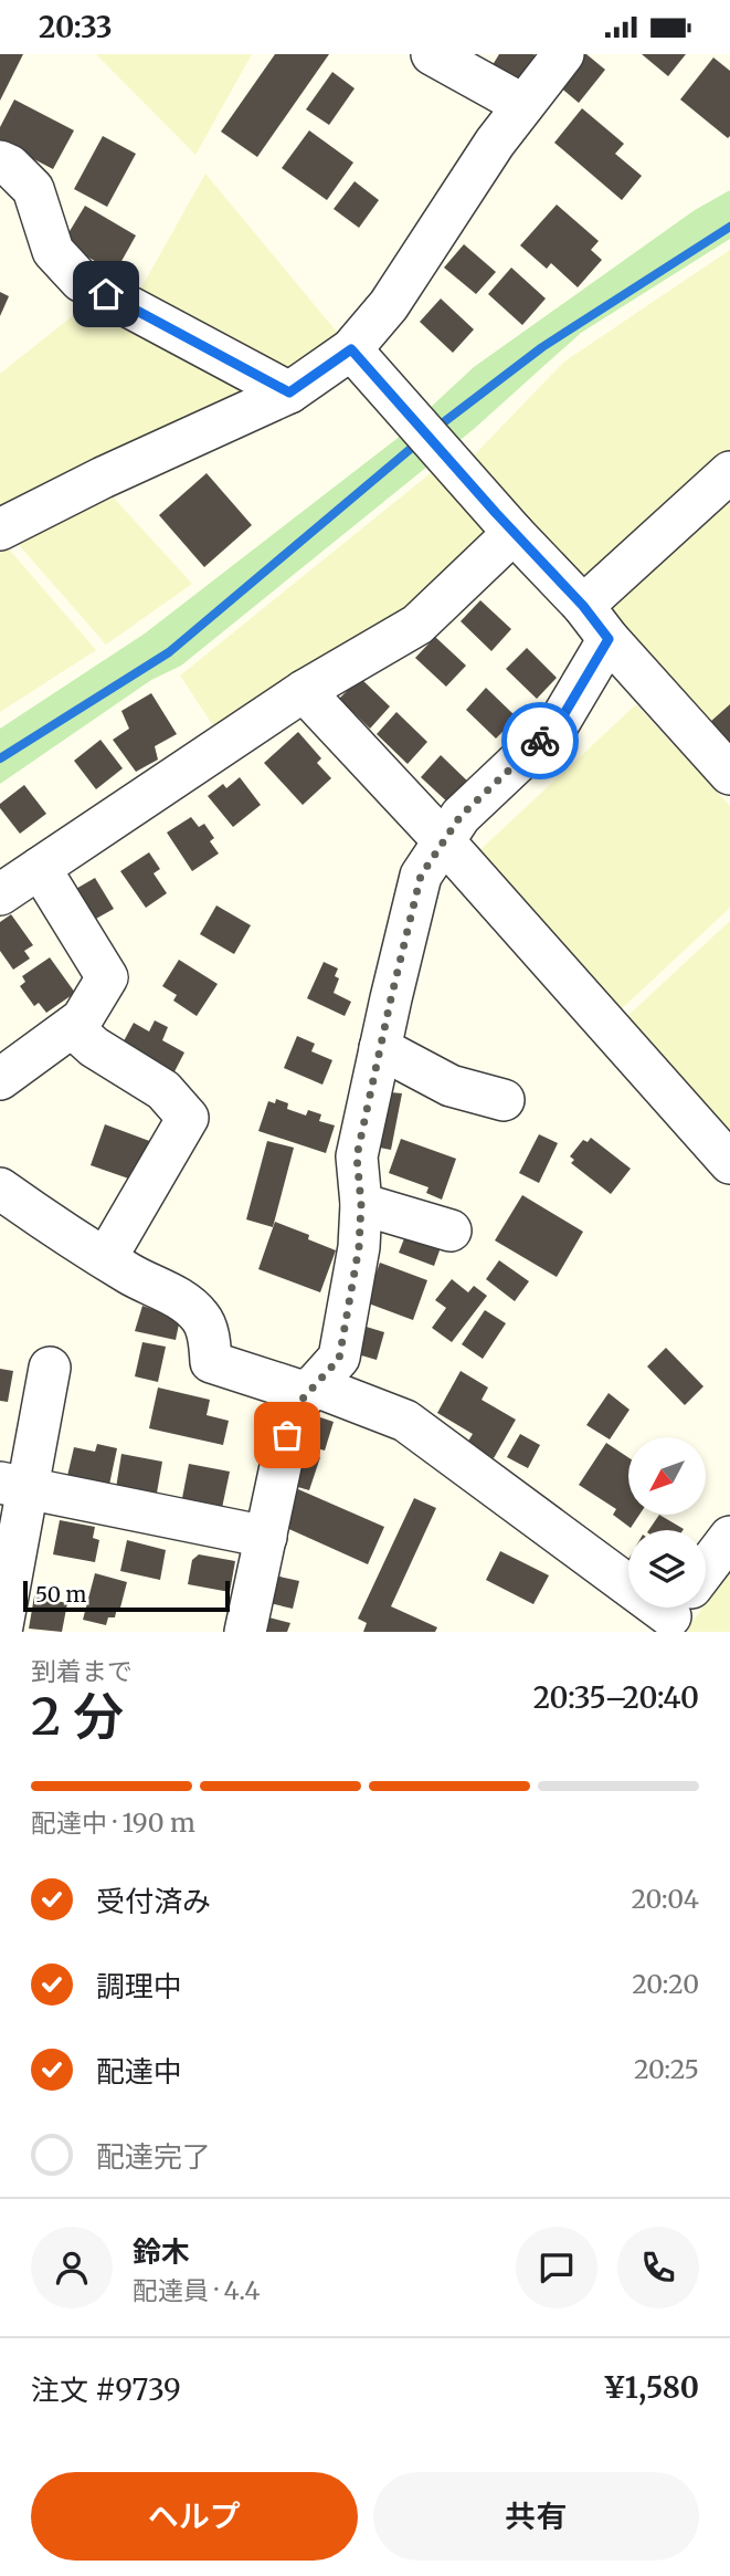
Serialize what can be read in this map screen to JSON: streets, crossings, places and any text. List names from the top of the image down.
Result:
{
  "scale_bar": "50 m",
  "north": "bottom left",
  "page": {
    "status": "20:33",
    "scale": "50 m",
    "heading": ["2 分", "到着まで", "20:35–20:40"],
    "panel": [
      "鈴木",
      "配達員 · 4.4",
      "注文 #9739",
      "¥1,580"
    ],
    "bar": "配達中 · 190 m",
    "list": [
      ["受付済み", "20:04"],
      ["調理中", "20:20"],
      ["配達中", "20:25"],
      "配達完了"
    ],
    "buttons": ["ヘルプ", "共有"]
  }
}
